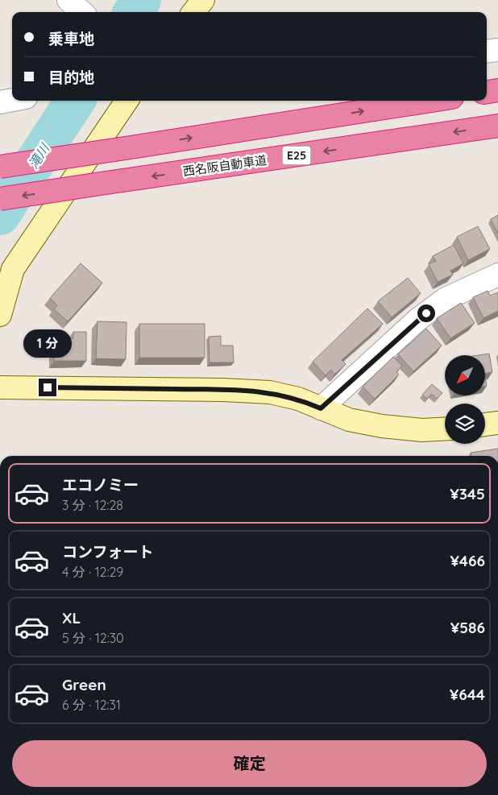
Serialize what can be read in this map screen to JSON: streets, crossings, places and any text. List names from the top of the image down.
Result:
{
  "streets": {
    "highway": ["E25", "西名阪自動車道"]
  },
  "water": ["滝川"],
  "north": "bottom left",
  "page": {
    "banner": ["乗車地", "目的地"],
    "bubble": "1 分",
    "list": [
      {
        "name": "エコノミー",
        "note": "3 分 · 12:28",
        "value": "¥345"
      },
      {
        "name": "コンフォート",
        "note": "4 分 · 12:29",
        "value": "¥466"
      },
      {
        "name": "XL",
        "note": "5 分 · 12:30",
        "value": "¥586"
      },
      {
        "name": "Green",
        "note": "6 分 · 12:31",
        "value": "¥644"
      }
    ],
    "buttons": "確定"
  }
}
